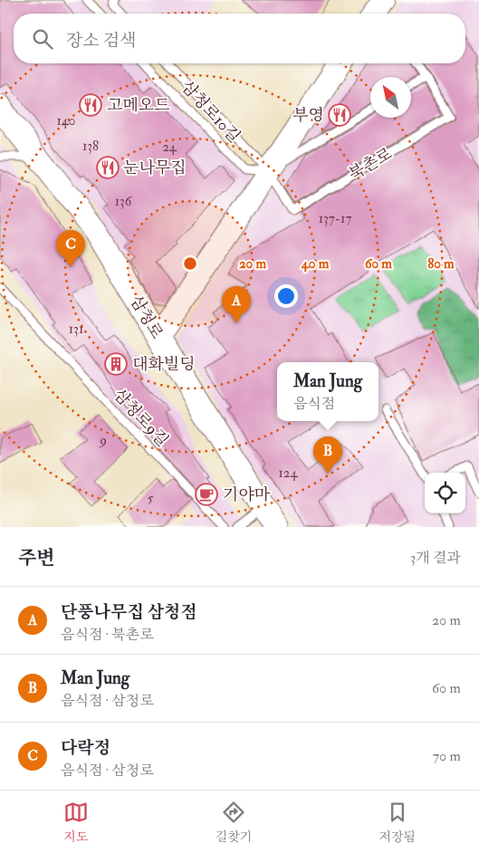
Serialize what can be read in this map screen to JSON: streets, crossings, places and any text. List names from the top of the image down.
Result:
{
  "streets": {
    "street": ["삼청로"],
    "lane": ["삼청로10길", "북촌로", "삼청로9길"]
  },
  "crossings": [
    ["삼청로10길", "북촌로"]
  ],
  "places": {
    "restaurant": ["고메오드", "부영", "눈나무집"],
    "building": ["대화빌딩"],
    "cafe": ["기야마"]
  },
  "house_numbers": [
    "140",
    "138",
    "24",
    "136",
    "137-17",
    "131",
    "9",
    "124",
    "5"
  ],
  "north": "top left",
  "page": {
    "search": "장소 검색",
    "pins": ["C", "A", "B"],
    "popup": ["Man Jung", "음식점"],
    "heading": ["주변", "3개 결과"],
    "list": [
      {
        "mark": "A",
        "name": "단풍나무집 삼청점",
        "note": "음식점 · 북촌로",
        "value": "20 m"
      },
      {
        "mark": "B",
        "name": "Man Jung",
        "note": "음식점 · 삼청로",
        "value": "60 m"
      },
      {
        "mark": "C",
        "name": "다락정",
        "note": "음식점 · 삼청로",
        "value": "70 m"
      }
    ],
    "nav": ["지도", "길찾기", "저장됨"]
  },
  "rings": [
    "20 m",
    "40 m",
    "60 m",
    "80 m"
  ]
}
